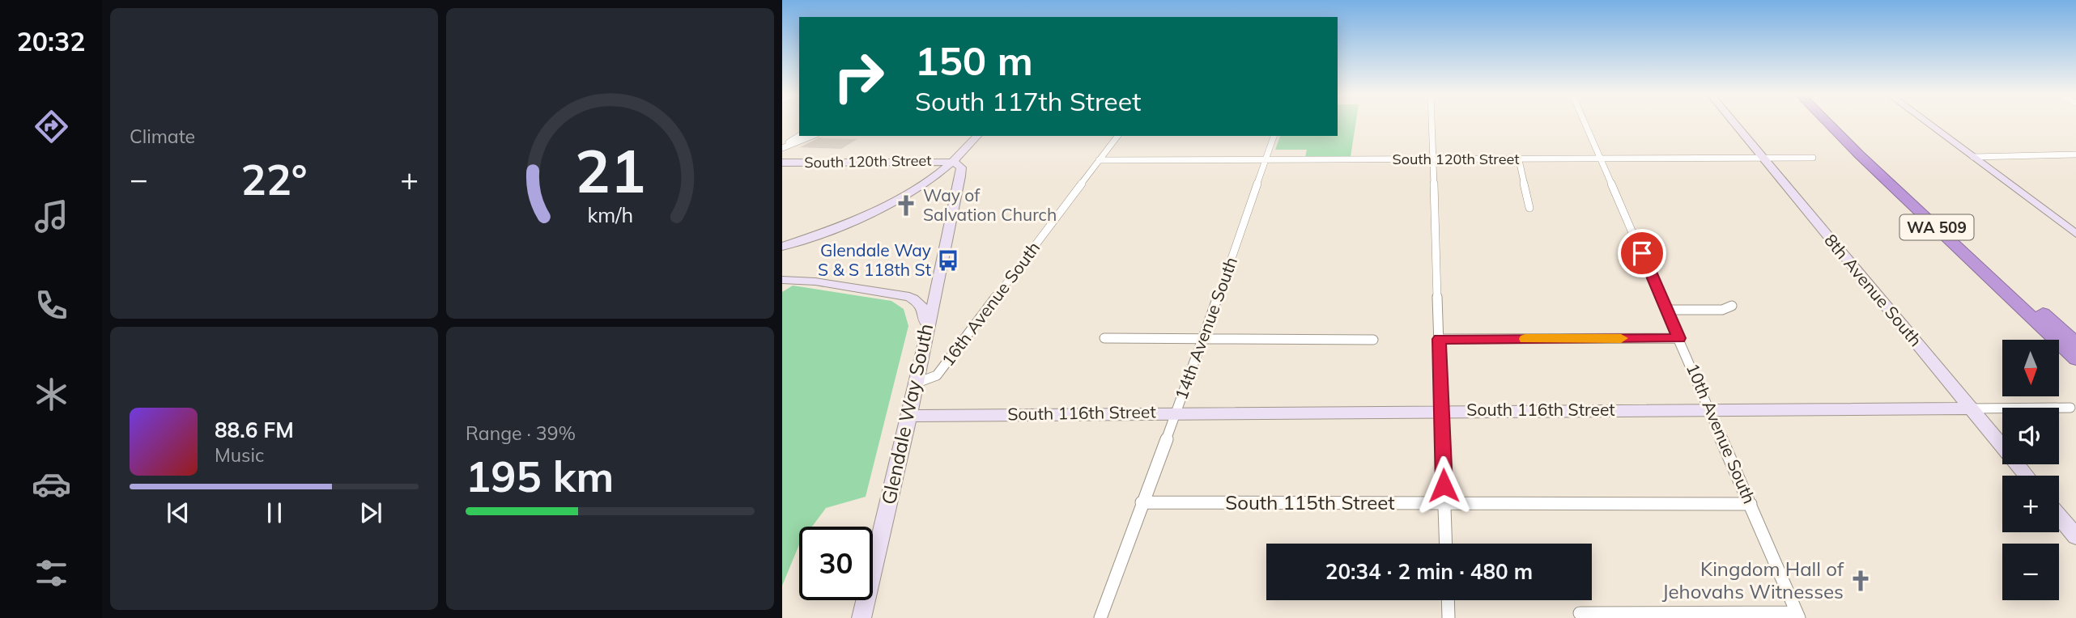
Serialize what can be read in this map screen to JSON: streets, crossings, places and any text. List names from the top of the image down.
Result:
{
  "streets": {
    "highway": ["WA 509"],
    "street": [
      "South 120th Street",
      "8th Avenue South",
      "16th Avenue South",
      "14th Avenue South",
      "South 116th Street",
      "Glendale Way South",
      "10th Avenue South",
      "South 115th Street"
    ]
  },
  "crossings": [
    ["South 120th Street", "8th Avenue South"],
    ["South 120th Street", "16th Avenue South"],
    ["South 120th Street", "14th Avenue South"],
    ["South 120th Street", "Glendale Way South"],
    ["South 120th Street", "10th Avenue South"],
    ["8th Avenue South", "South 116th Street"],
    ["16th Avenue South", "Glendale Way South"],
    ["14th Avenue South", "South 116th Street"],
    ["14th Avenue South", "South 115th Street"],
    ["South 116th Street", "Glendale Way South"],
    ["South 116th Street", "10th Avenue South"],
    ["10th Avenue South", "South 115th Street"]
  ],
  "places": {
    "church": ["Way of Salvation Church", "Kingdom Hall of Jehovahs Witnesses"],
    "bus stop": ["Glendale Way S & S 118th St"]
  },
  "north": "bottom",
  "page": {
    "tabs": "20:32",
    "tile": [
      "Climate",
      ["Range · 39%", "195 km"]
    ],
    "turn": ["150 m", "South 117th Street"],
    "heat": ["−", "22°", "+"],
    "map_buttons": ["+", "−"],
    "song": ["88.6 FM", "Music"],
    "limit": "30",
    "trip": "20:34 · 2 min · 480 m",
    "gauge": ["21", "km/h"]
  }
}
